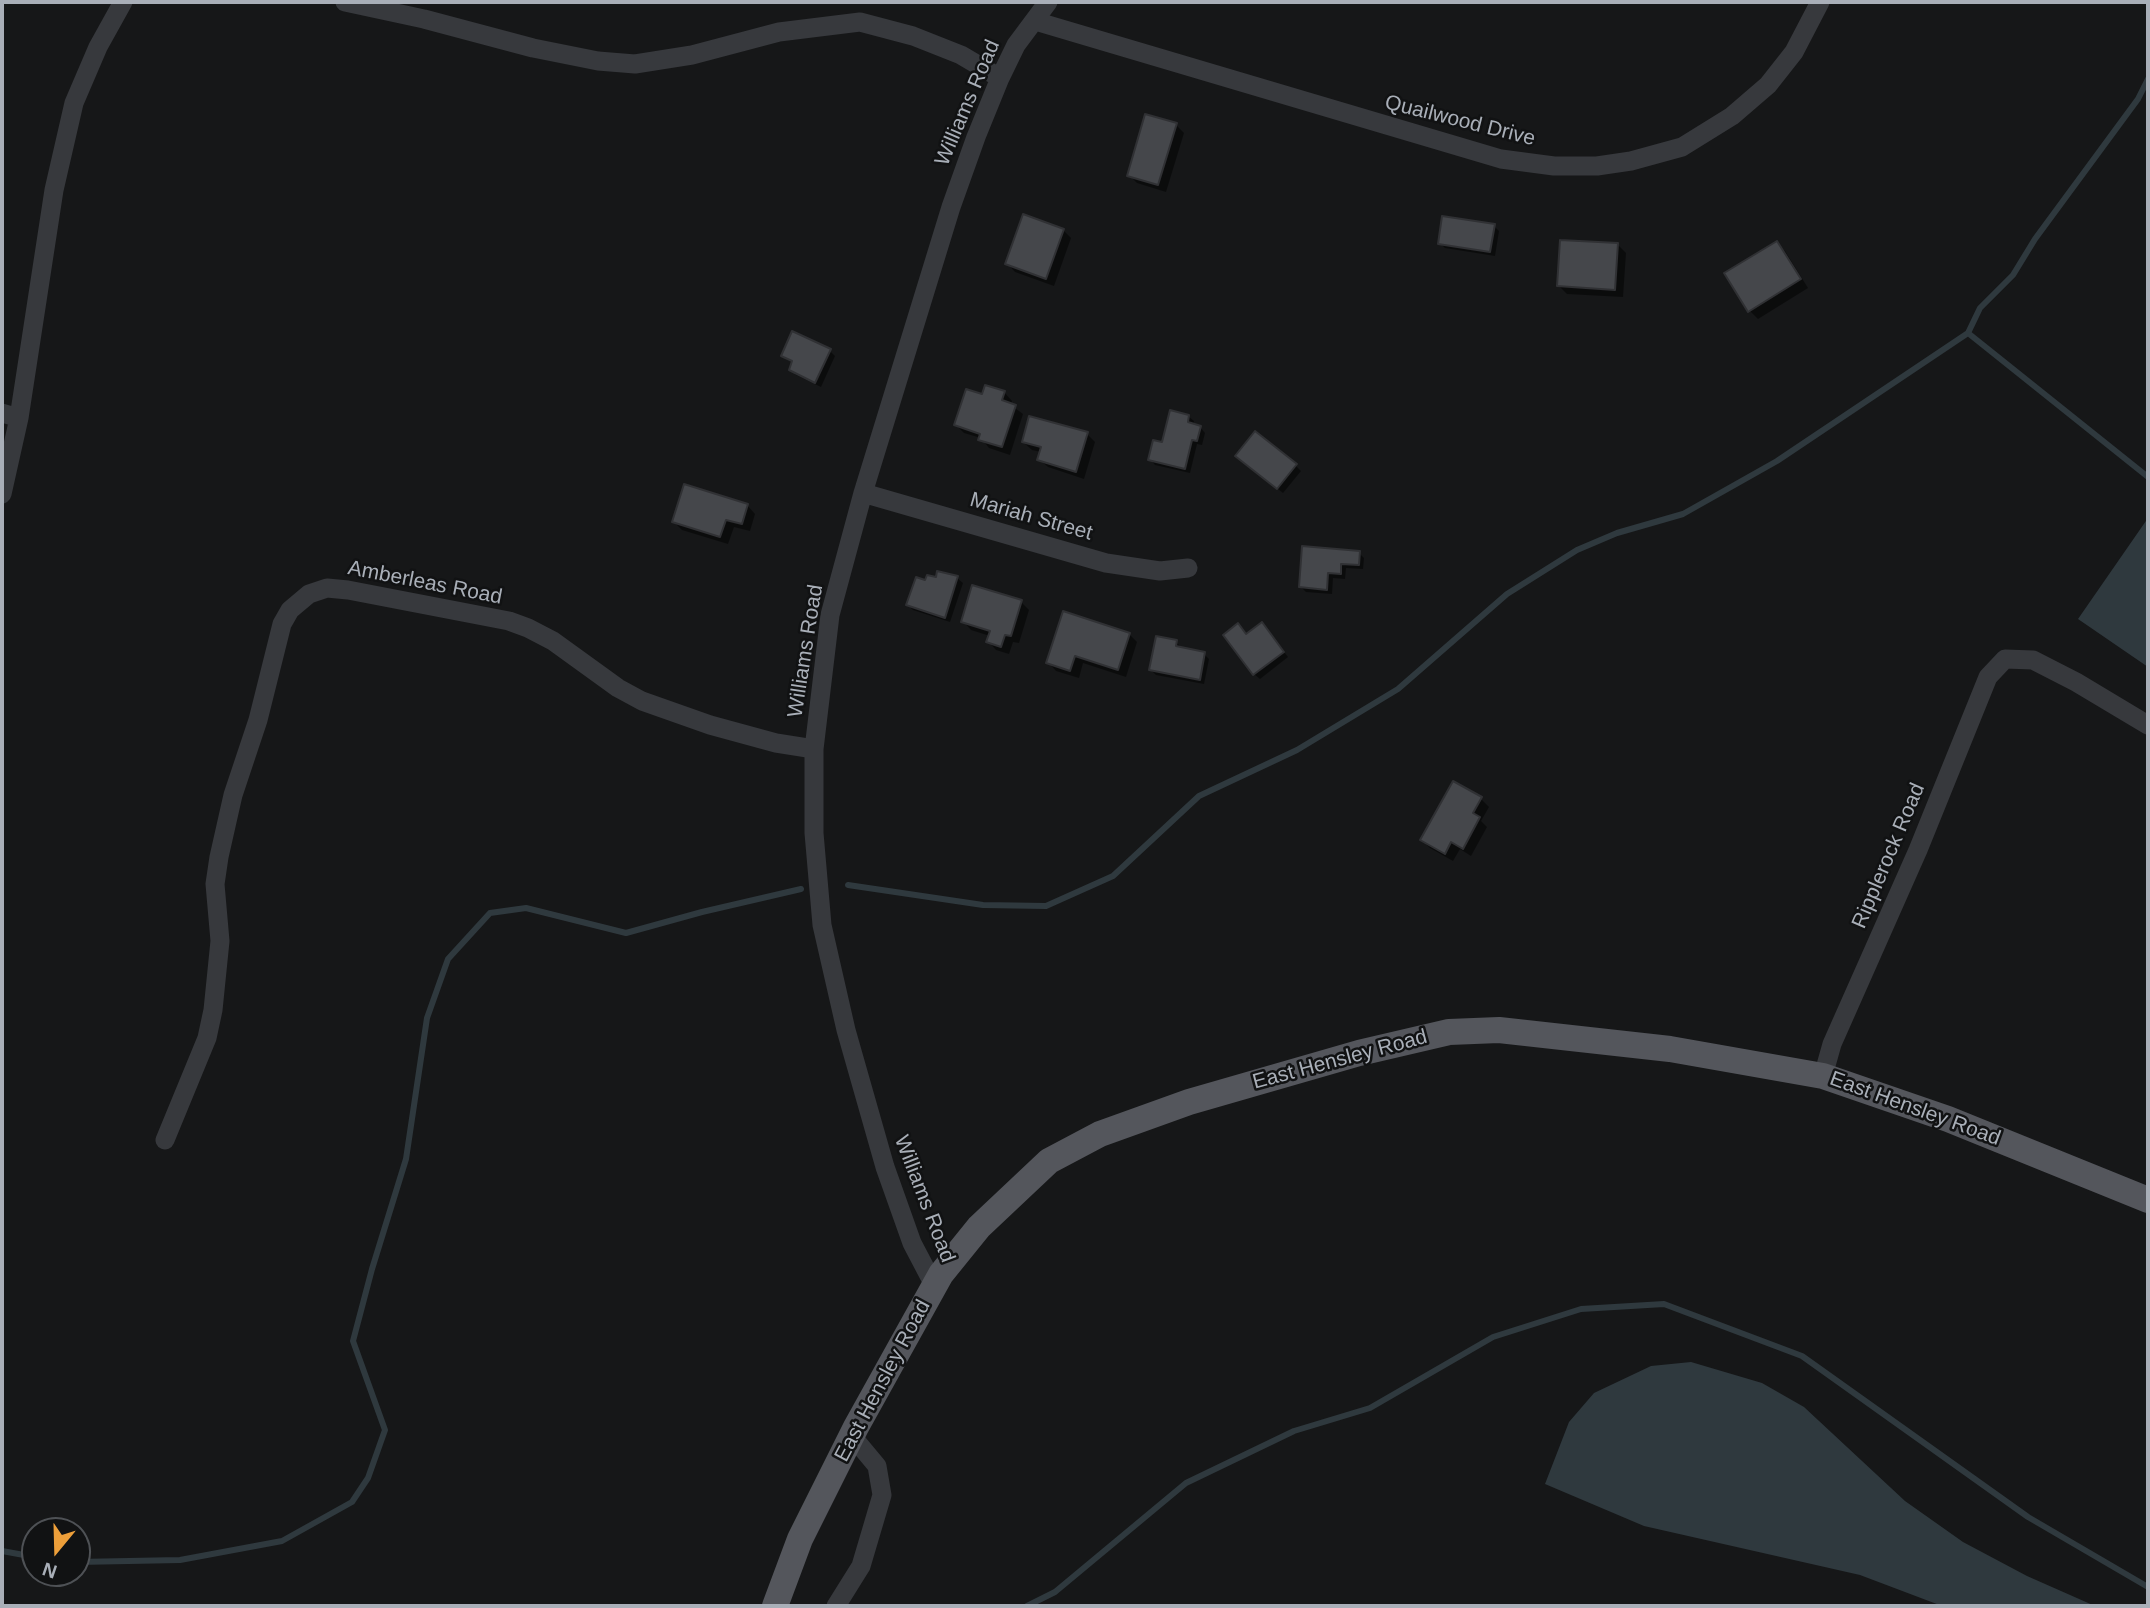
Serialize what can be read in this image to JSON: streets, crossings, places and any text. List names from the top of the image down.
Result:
{
  "streets": {
    "main road": ["East Hensley Road"],
    "street": [
      "Williams Road",
      "Quailwood Drive",
      "Mariah Street",
      "Amberleas Road",
      "Ripplerock Road"
    ]
  },
  "crossings": [
    ["Williams Road", "Quailwood Drive"],
    ["Williams Road", "Mariah Street"],
    ["Williams Road", "Amberleas Road"],
    ["Williams Road", "East Hensley Road"],
    ["Ripplerock Road", "East Hensley Road"]
  ],
  "north": "bottom"
}
